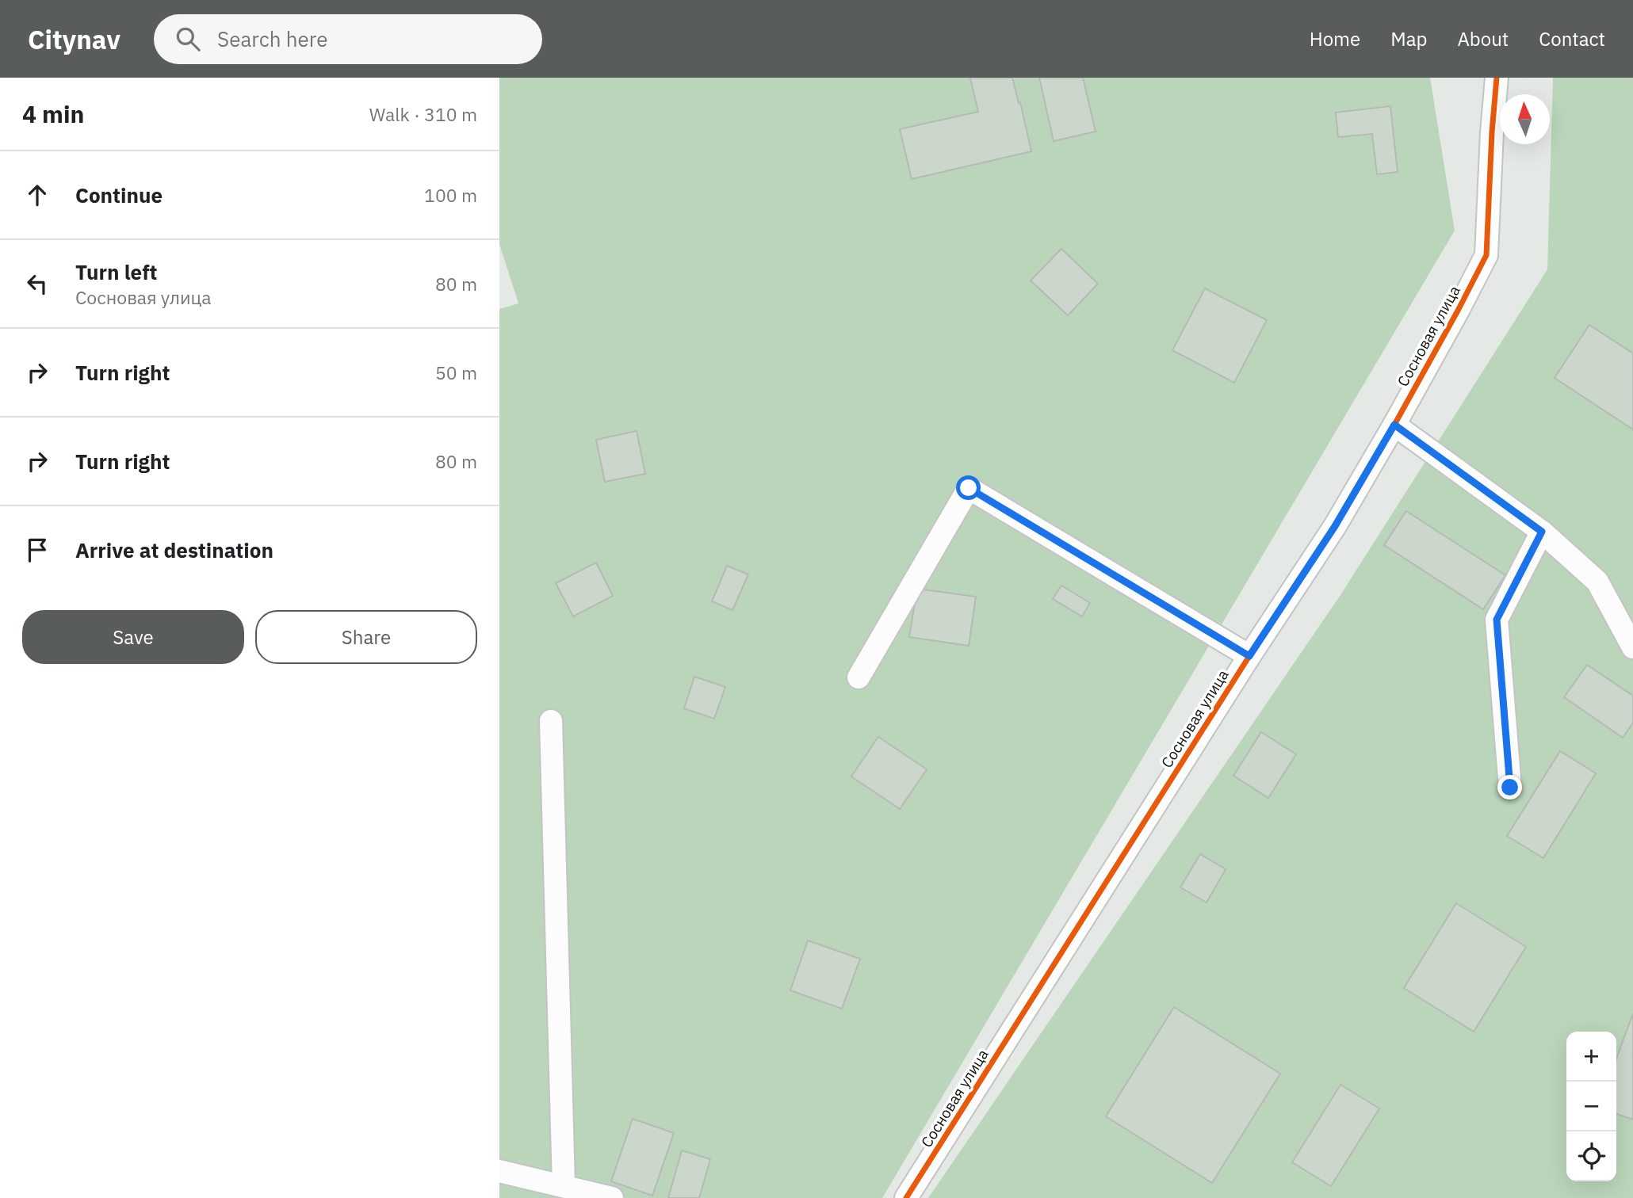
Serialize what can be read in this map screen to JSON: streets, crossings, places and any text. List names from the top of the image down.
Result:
{
  "streets": {
    "street": ["Сосновая улица"]
  },
  "north": "top",
  "page": {
    "header": "Citynav",
    "search": "Search here",
    "nav": [
      "Home",
      "Map",
      "About",
      "Contact"
    ],
    "heading": ["4 min", "Walk · 310 m"],
    "list": [
      ["Continue", "100 m"],
      ["Turn left", "Сосновая улица", "80 m"],
      ["Turn right", "50 m"],
      ["Turn right", "80 m"],
      "Arrive at destination"
    ],
    "buttons": ["Save", "Share"],
    "map_buttons": ["+", "−"]
  }
}
